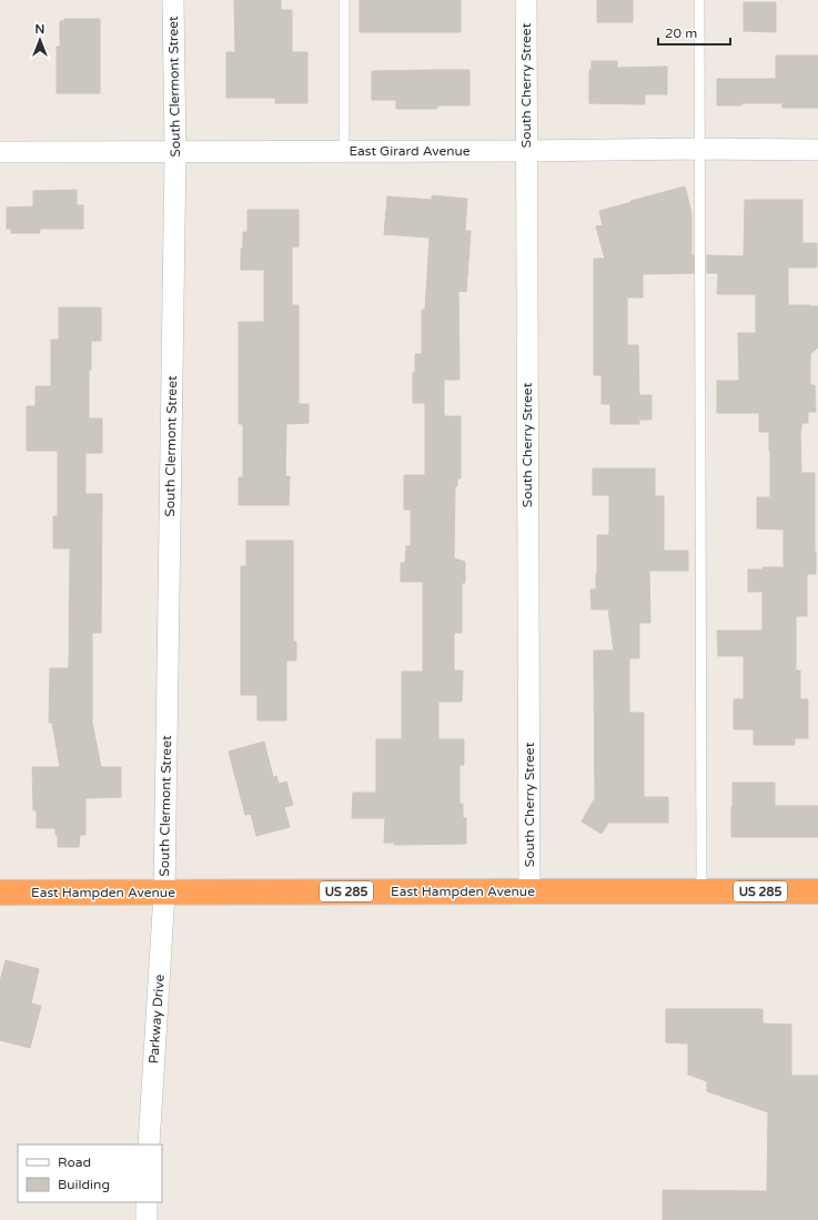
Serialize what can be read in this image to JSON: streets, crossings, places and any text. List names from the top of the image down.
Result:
{
  "streets": {
    "highway": ["US 285", "East Hampden Avenue"],
    "street": [
      "South Cherry Street",
      "South Clermont Street",
      "East Girard Avenue",
      "Parkway Drive"
    ]
  },
  "crossings": [
    ["South Cherry Street", "East Girard Avenue"],
    ["South Cherry Street", "East Hampden Avenue"],
    ["South Clermont Street", "East Girard Avenue"],
    ["South Clermont Street", "East Hampden Avenue"],
    ["South Clermont Street", "Parkway Drive"],
    ["East Hampden Avenue", "Parkway Drive"]
  ],
  "legend": ["Road", "Building"],
  "scale_bar": "20 m",
  "north": "top"
}
